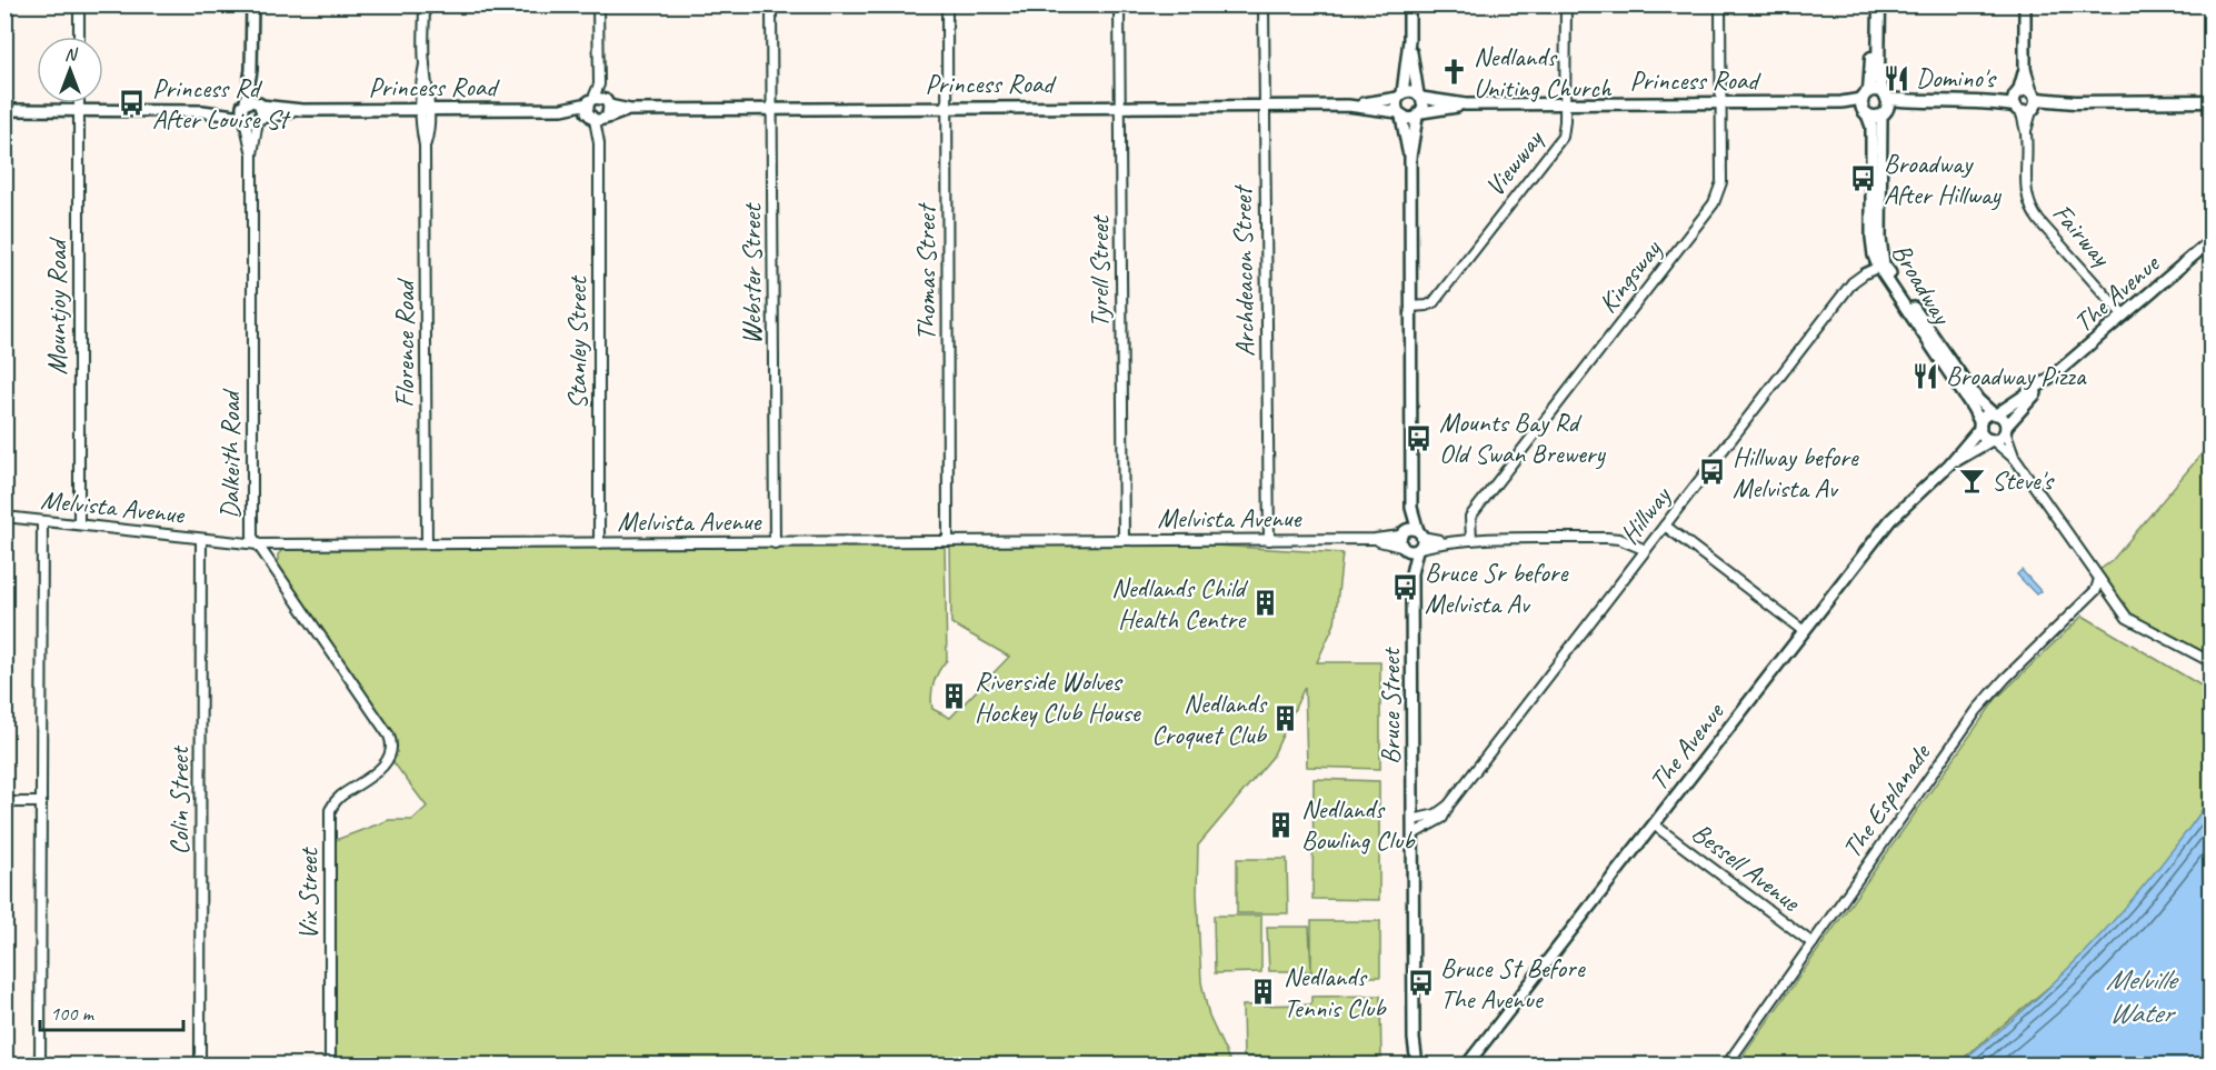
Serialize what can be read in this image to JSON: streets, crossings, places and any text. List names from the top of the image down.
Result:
{
  "streets": {
    "main road": ["Broadway"],
    "street": [
      "Princess Road",
      "Viewway",
      "Fairway",
      "Tyrell Street",
      "Archdeacon Street",
      "Thomas Street",
      "Webster Street",
      "Kingsway",
      "The Avenue",
      "Mountjoy Road",
      "Stanley Street",
      "Florence Road",
      "Dalkeith Road",
      "Melvista Avenue",
      "Hillway",
      "Bruce Street",
      "Colin Street",
      "The Esplanade",
      "Bessell Avenue",
      "Vix Street"
    ]
  },
  "crossings": [
    ["Princess Road", "Viewway"],
    ["Princess Road", "Tyrell Street"],
    ["Princess Road", "Archdeacon Street"],
    ["Princess Road", "Thomas Street"],
    ["Princess Road", "Webster Street"],
    ["Princess Road", "Kingsway"],
    ["Princess Road", "Broadway"],
    ["Princess Road", "Stanley Street"],
    ["Princess Road", "Florence Road"],
    ["Princess Road", "Dalkeith Road"],
    ["Princess Road", "Bruce Street"],
    ["Viewway", "Bruce Street"],
    ["Fairway", "The Avenue"],
    ["Tyrell Street", "Melvista Avenue"],
    ["Archdeacon Street", "Melvista Avenue"],
    ["Thomas Street", "Melvista Avenue"],
    ["Webster Street", "Melvista Avenue"],
    ["Kingsway", "Melvista Avenue"],
    ["Broadway", "The Avenue"],
    ["Broadway", "Hillway"],
    ["The Avenue", "Bessell Avenue"],
    ["Mountjoy Road", "Melvista Avenue"],
    ["Stanley Street", "Melvista Avenue"],
    ["Florence Road", "Melvista Avenue"],
    ["Dalkeith Road", "Melvista Avenue"],
    ["Dalkeith Road", "Vix Street"],
    ["Melvista Avenue", "Hillway"],
    ["Melvista Avenue", "Bruce Street"],
    ["Melvista Avenue", "Colin Street"],
    ["Hillway", "Bruce Street"],
    ["The Esplanade", "Bessell Avenue"]
  ],
  "water": ["Melville Water"],
  "places": {
    "church": ["Nedlands Uniting Church"],
    "restaurant": ["Domino's", "Broadway Pizza"],
    "bus stop": [
      "Princess Rd After Louise St",
      "Broadway After Hillway",
      "Mounts Bay Rd Old Swan Brewery",
      "Hillway before Melvista Av",
      "Bruce Sr before Melvista Av",
      "Bruce St Before The Avenue"
    ],
    "bar": ["Steve's"],
    "building": [
      "Nedlands Child Health Centre",
      "Riverside Wolves Hockey Club House",
      "Nedlands Croquet Club",
      "Nedlands Bowling Club",
      "Nedlands Tennis Club"
    ]
  },
  "scale_bar": "100 m",
  "north": "top"
}
